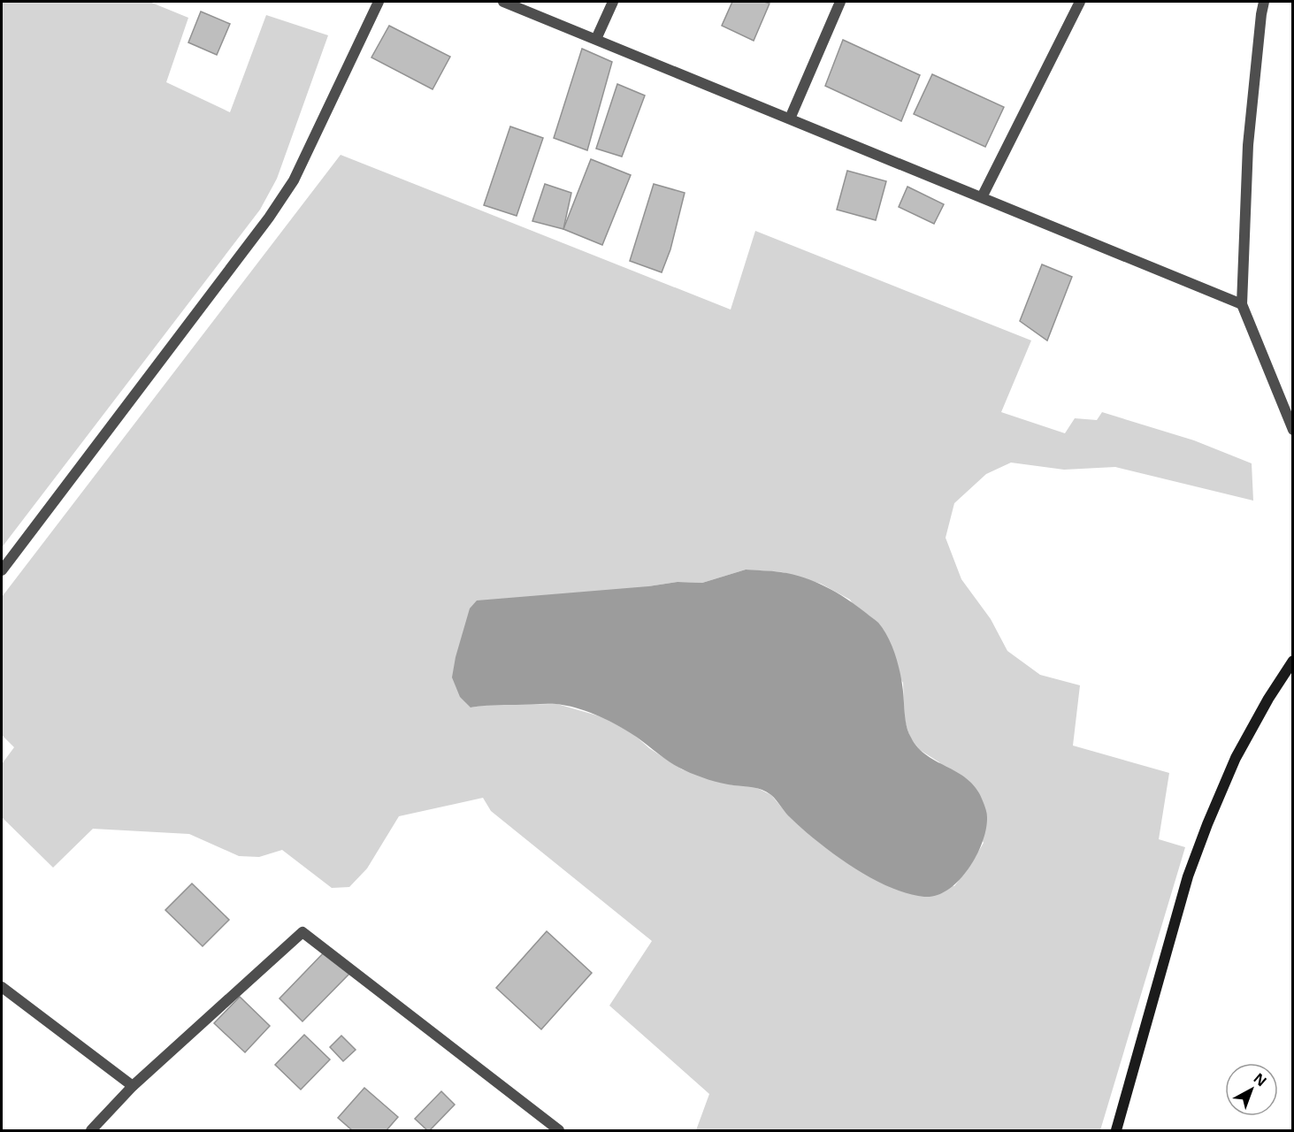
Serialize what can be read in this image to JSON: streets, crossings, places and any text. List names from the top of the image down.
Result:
{
  "north": "top right"
}
